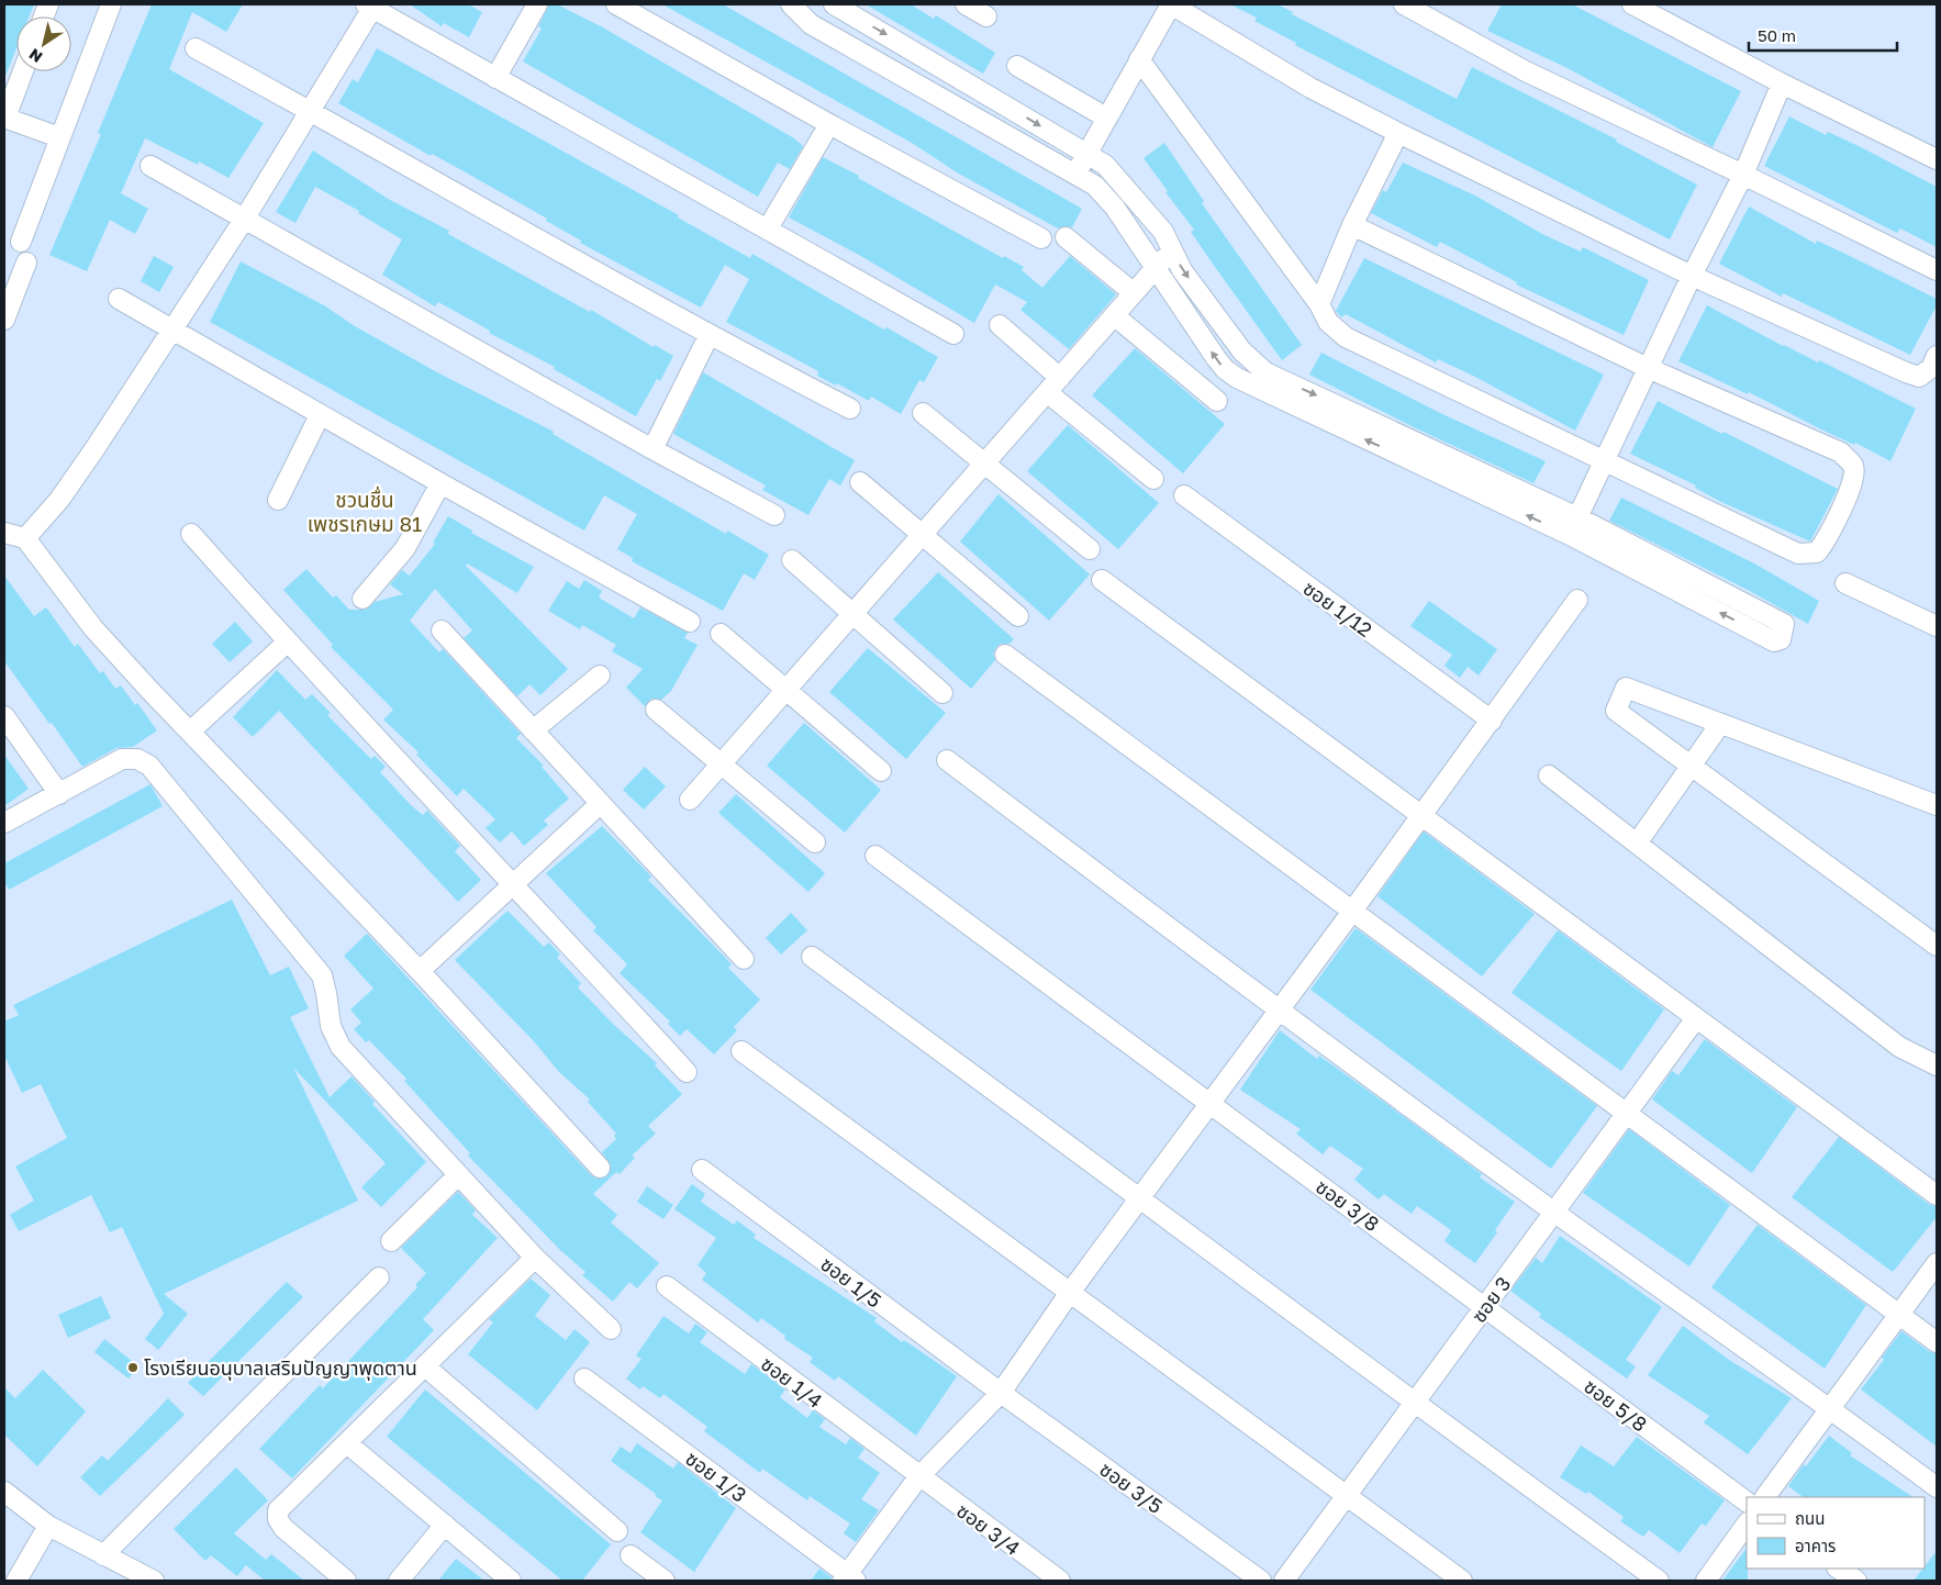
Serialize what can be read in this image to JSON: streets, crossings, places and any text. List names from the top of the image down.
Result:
{
  "streets": {
    "street": [
      "ซอย 1/12",
      "ซอย 3/8",
      "ซอย 1/5",
      "ซอย 3",
      "ซอย 1/4",
      "ซอย 5/8",
      "ซอย 1/3",
      "ซอย 3/5",
      "ซอย 3/4"
    ]
  },
  "crossings": [
    ["ซอย 3/8", "ซอย 3"],
    ["ซอย 3/8", "ซอย 5/8"],
    ["ซอย 1/5", "ซอย 3/5"],
    ["ซอย 3", "ซอย 5/8"],
    ["ซอย 1/4", "ซอย 3/4"]
  ],
  "districts": ["ชวนชื่น เพชรเกษม 81"],
  "places": ["โรงเรียนอนุบาลเสริมปัญญาพุดตาน"],
  "legend": ["ถนน", "อาคาร"],
  "scale_bar": "50 m",
  "north": "bottom left"
}
